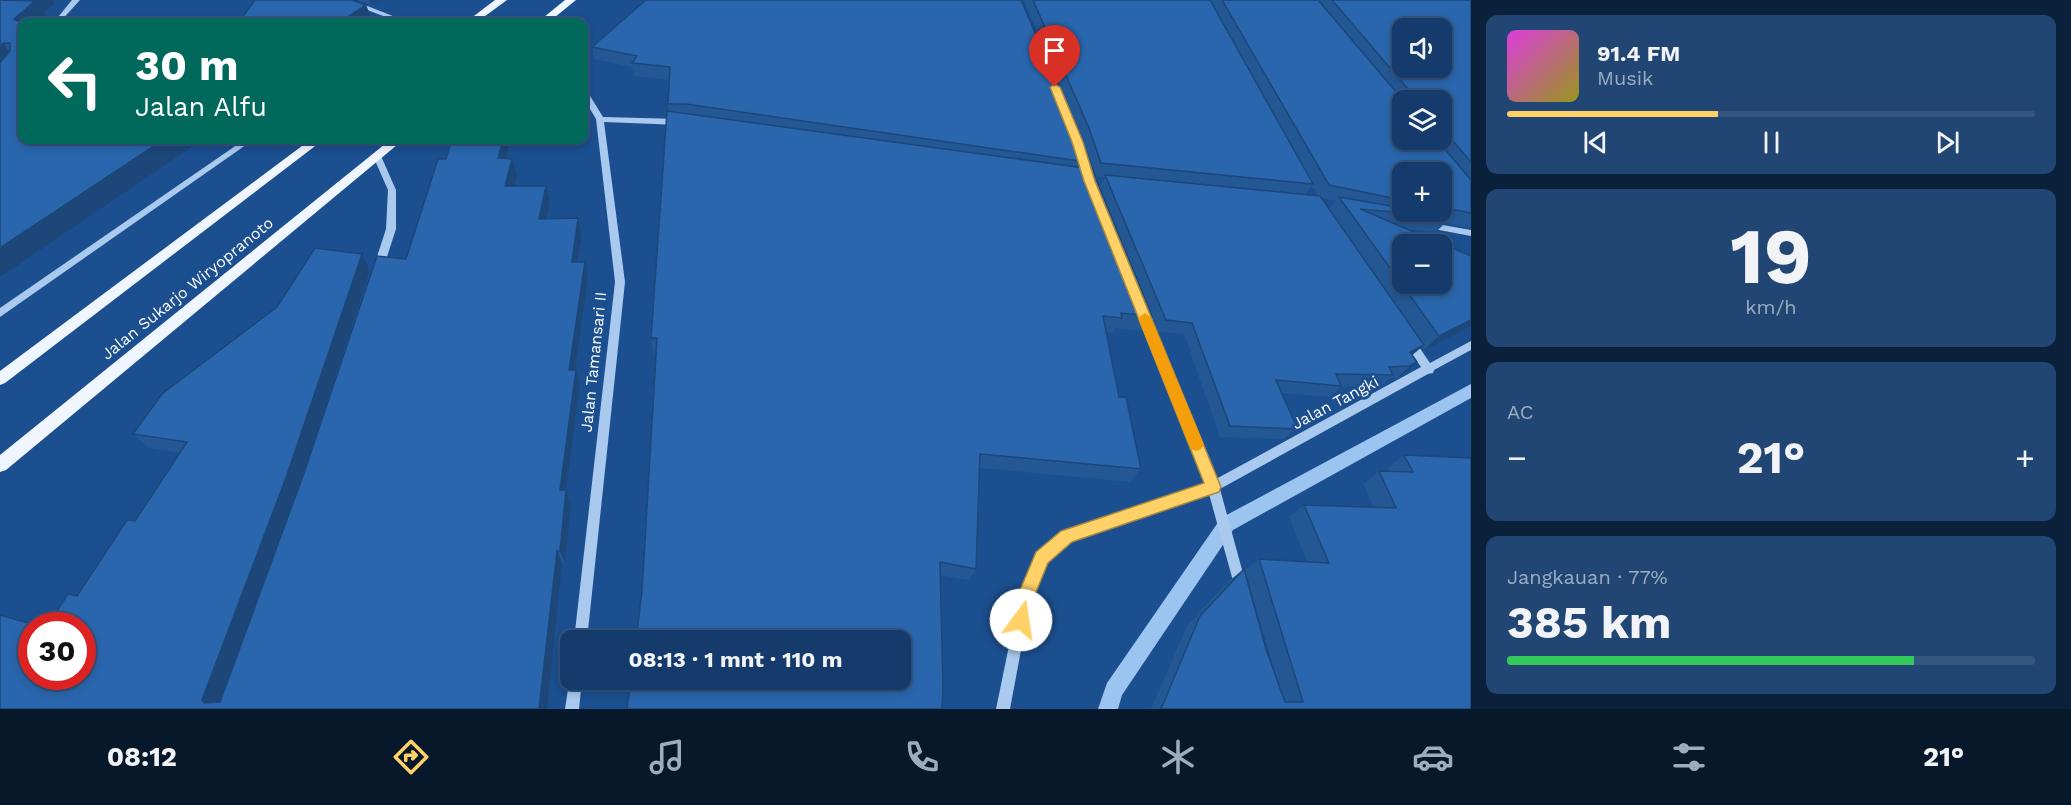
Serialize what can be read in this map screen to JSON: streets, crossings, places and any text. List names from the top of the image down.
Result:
{
  "streets": {
    "main road": ["Jalan Sukarjo Wiryopranoto"],
    "street": ["Jalan Tamansari II", "Jalan Tangki"]
  },
  "page": {
    "map_buttons": ["+", "−"],
    "turn": ["30 m", "Jalan Alfu"],
    "song": ["91.4 FM", "Musik"],
    "tile": [
      ["19", "km/h"],
      "AC",
      ["Jangkauan · 77%", "385 km"]
    ],
    "heat": ["−", "21°", "+"],
    "limit": "30",
    "trip": "08:13 · 1 mnt · 110 m",
    "tabs": ["08:12", "21°"]
  }
}
